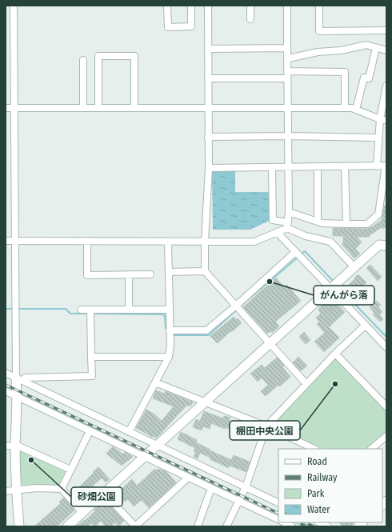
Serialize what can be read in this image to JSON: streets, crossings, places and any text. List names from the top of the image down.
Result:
{
  "places": ["がんがら落", "棚田中央公園", "砂畑公園"],
  "legend": [
    "Road",
    "Railway",
    "Park",
    "Water"
  ]
}
